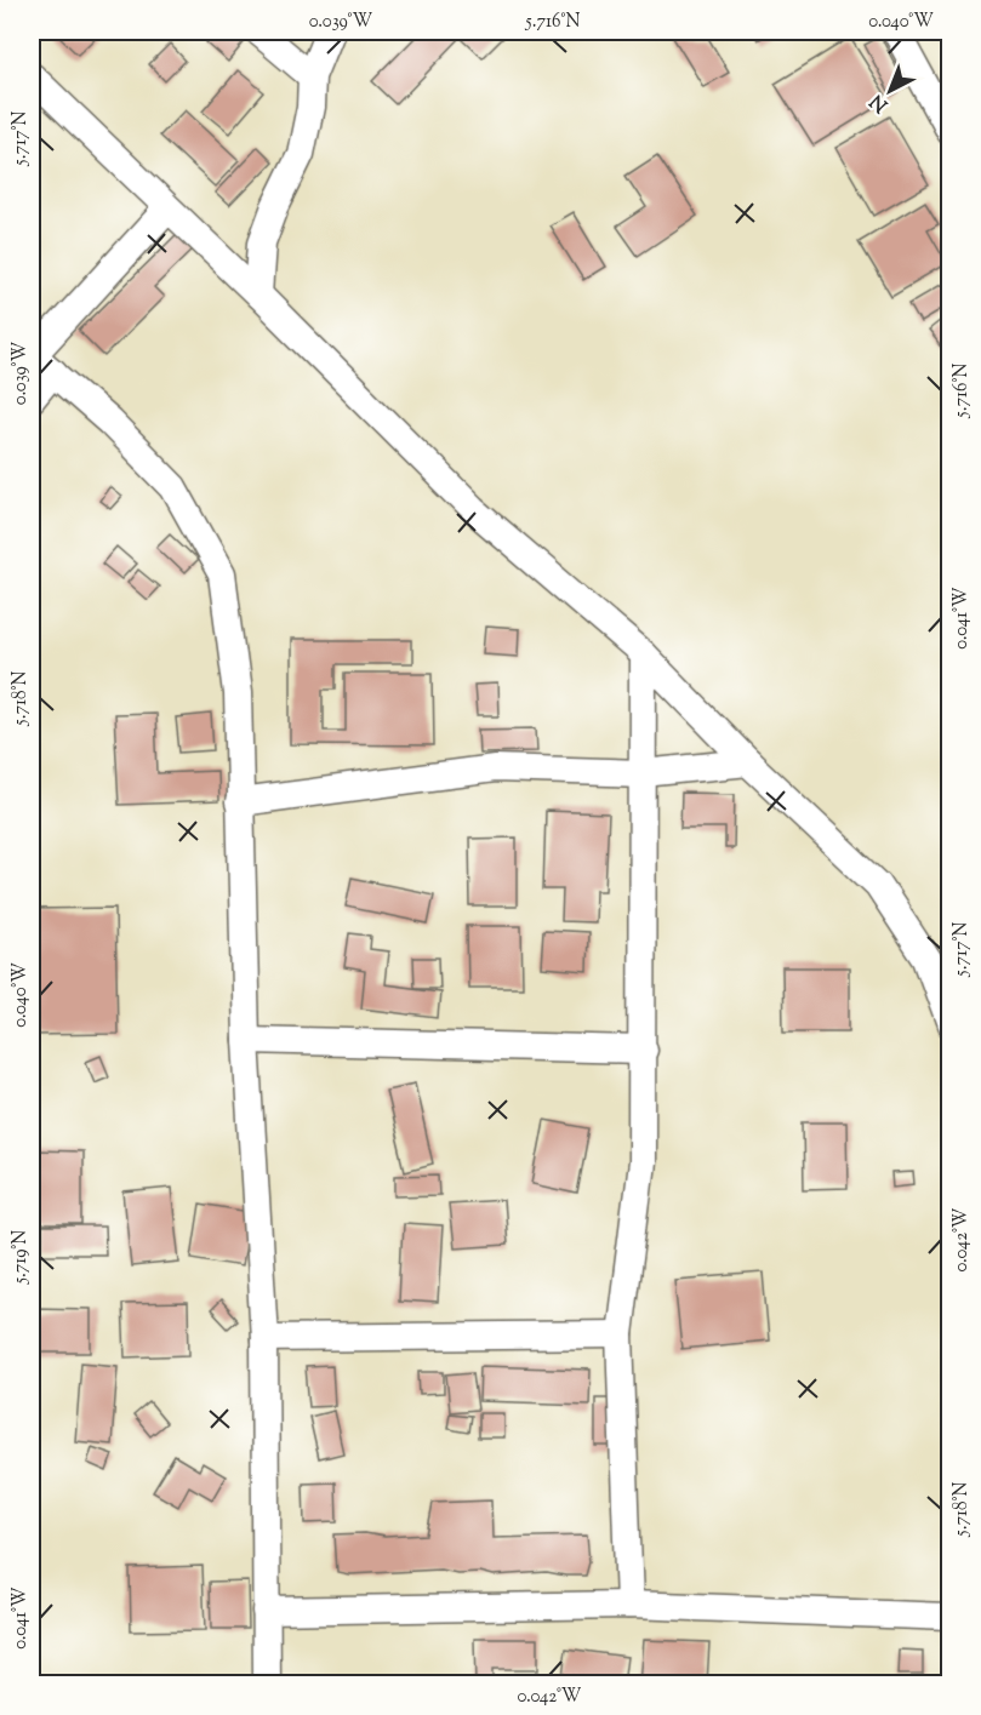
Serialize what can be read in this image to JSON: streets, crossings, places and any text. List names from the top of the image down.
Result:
{
  "north": "bottom left",
  "coordinates": [
    "0.039°W",
    "5.716°N",
    "0.040°W",
    "5.717°N",
    "0.041°W",
    "5.718°N",
    "0.042°W",
    "5.719°N"
  ]
}
